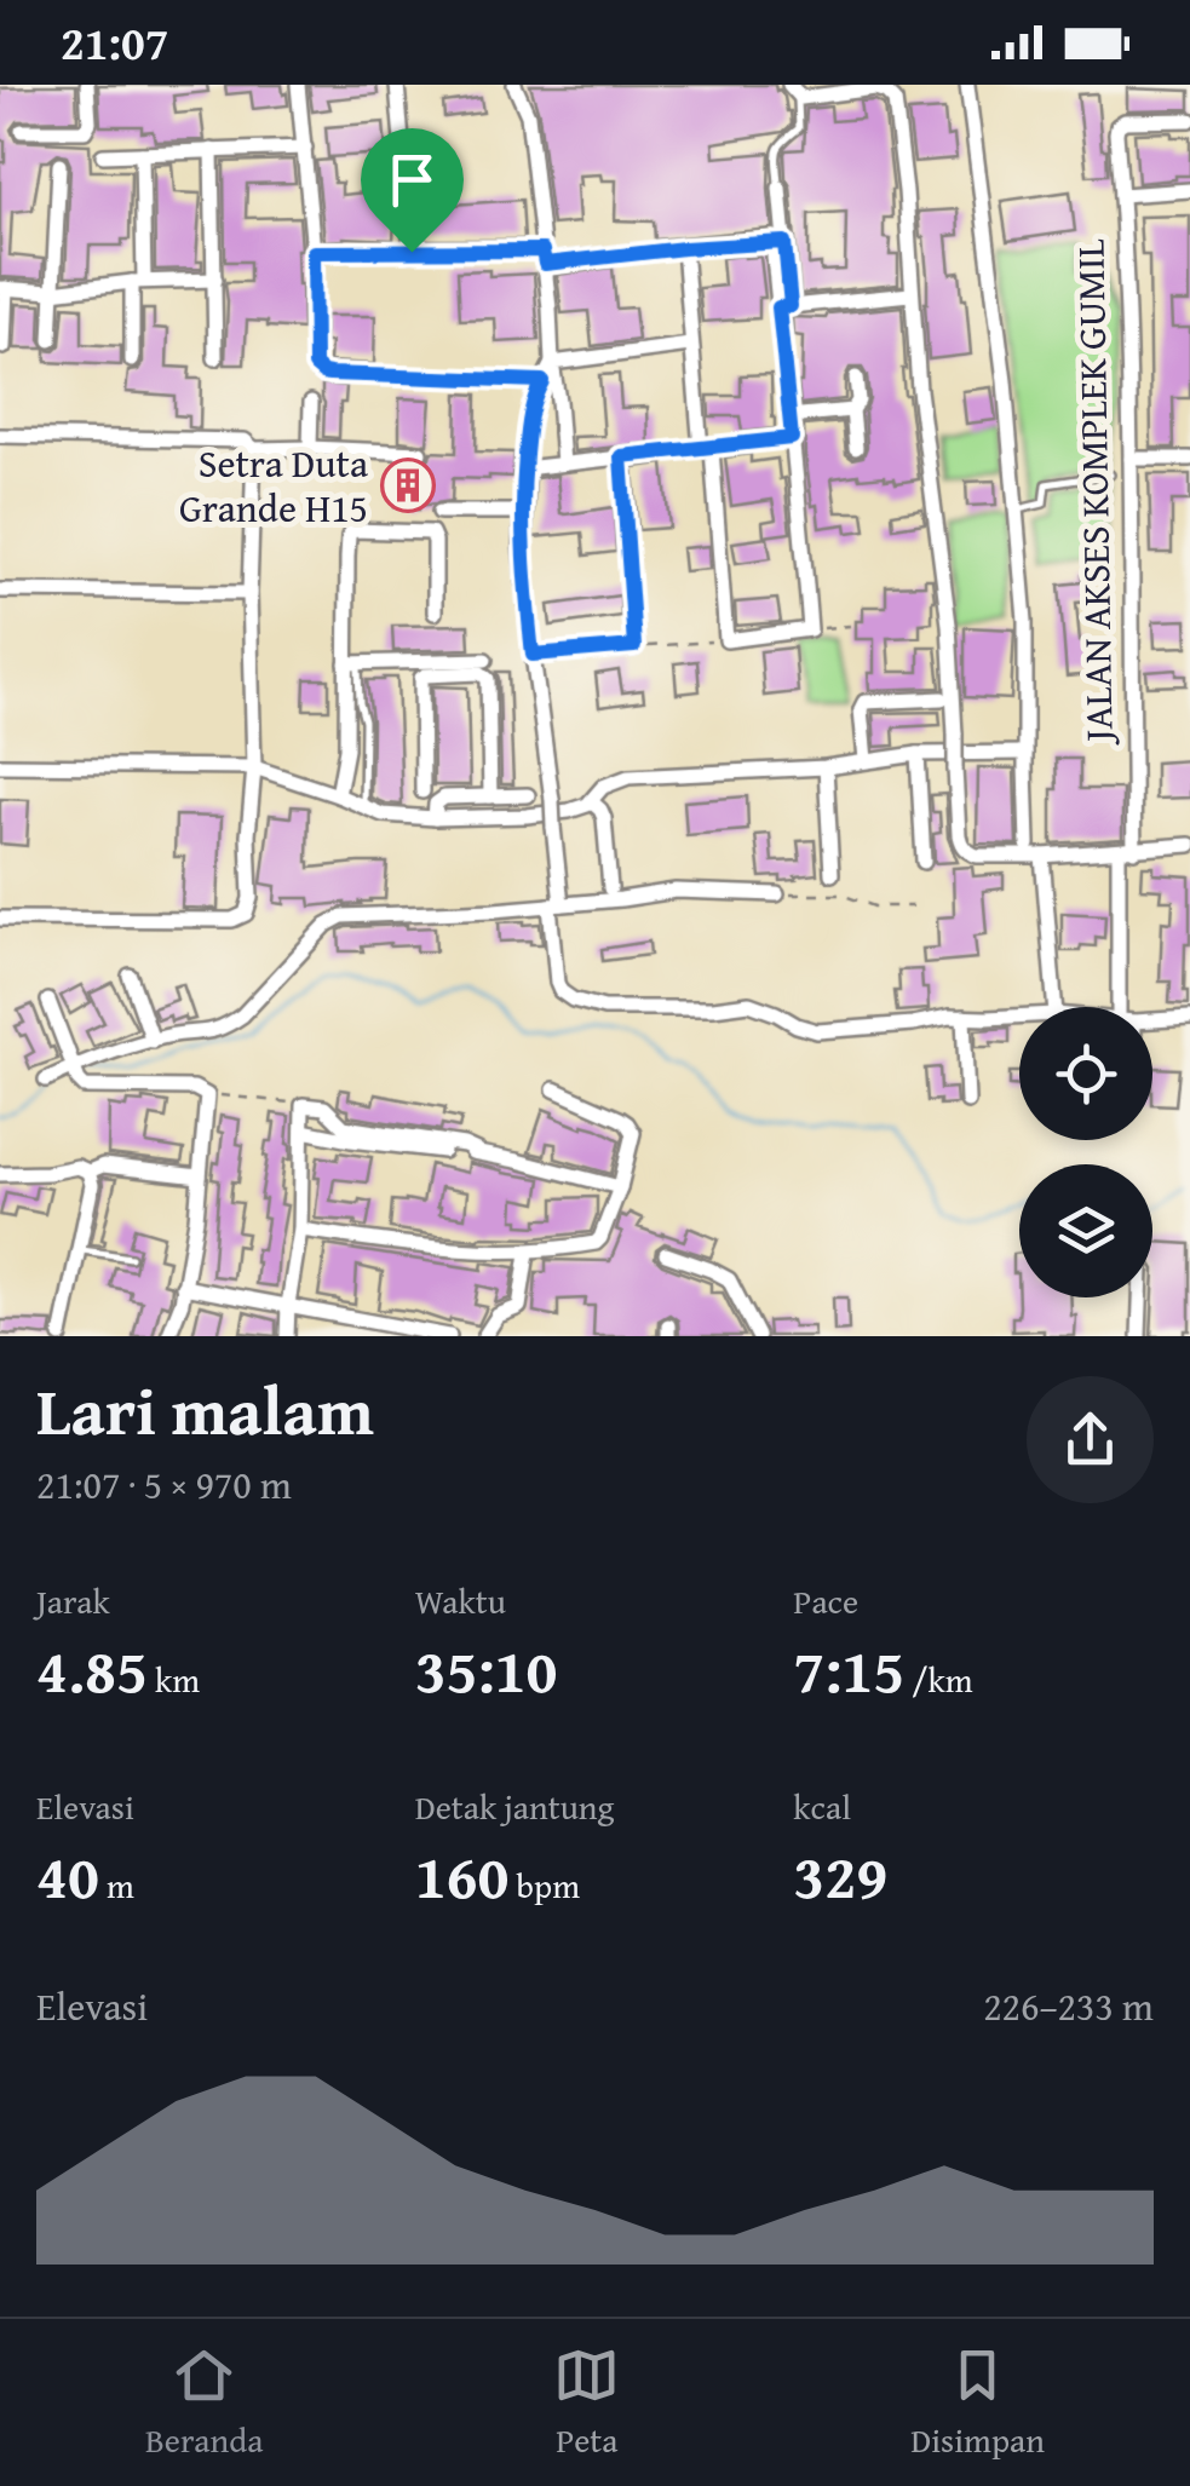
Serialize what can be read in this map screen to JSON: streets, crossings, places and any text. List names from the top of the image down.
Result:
{
  "streets": {
    "street": ["JALAN AKSES KOMPLEK GUMIL"]
  },
  "places": {
    "building": ["Setra Duta Grande H15"]
  },
  "page": {
    "status": "21:07",
    "heading": ["Lari malam", "21:07 · 5 × 970 m"],
    "stats": [
      ["Jarak", "4.85 km"],
      ["Waktu", "35:10"],
      ["Pace", "7:15 /km"],
      ["Elevasi", "40 m"],
      ["Detak jantung", "160 bpm"],
      ["kcal", "329"]
    ],
    "chart": ["Elevasi", "226–233 m"],
    "tabs": ["Beranda", "Peta", "Disimpan"]
  }
}
